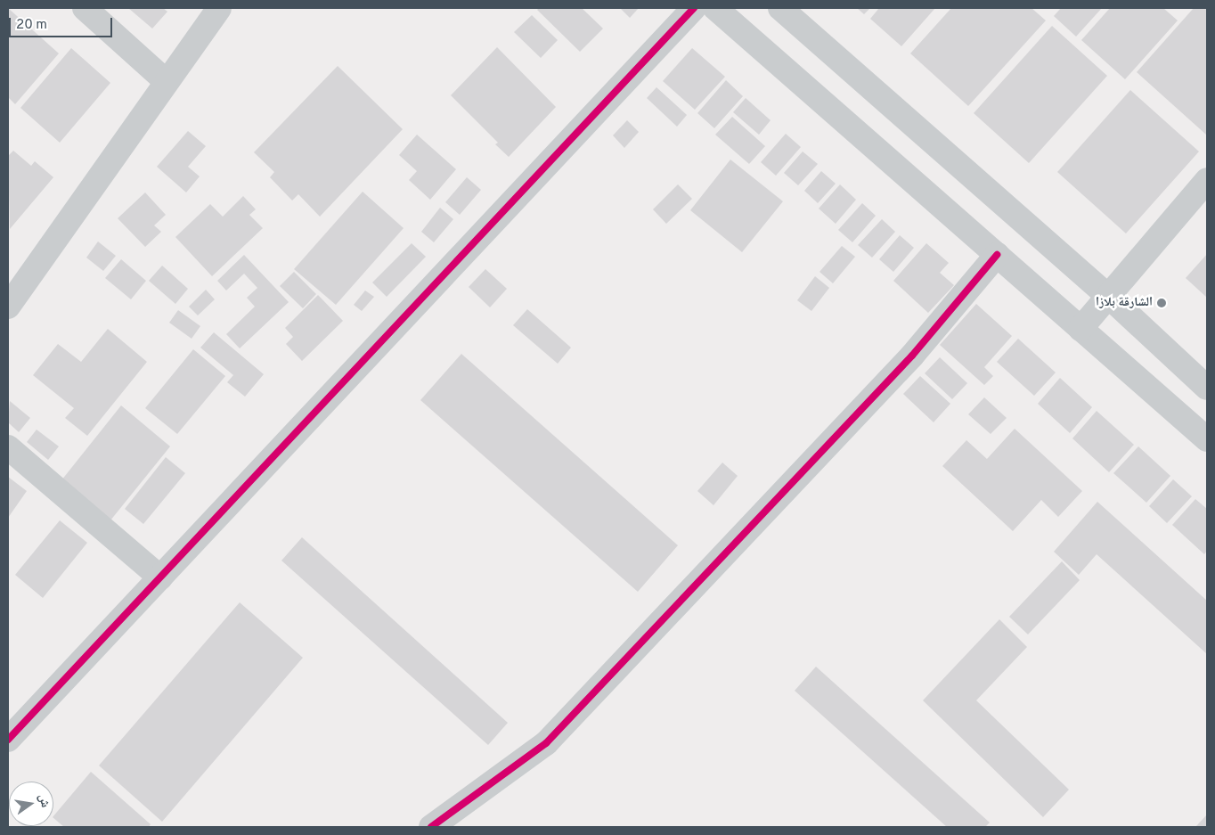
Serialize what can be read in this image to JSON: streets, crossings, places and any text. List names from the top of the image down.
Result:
{
  "places": ["الشارقة بلازا"],
  "scale_bar": "20 m",
  "north": "right"
}
